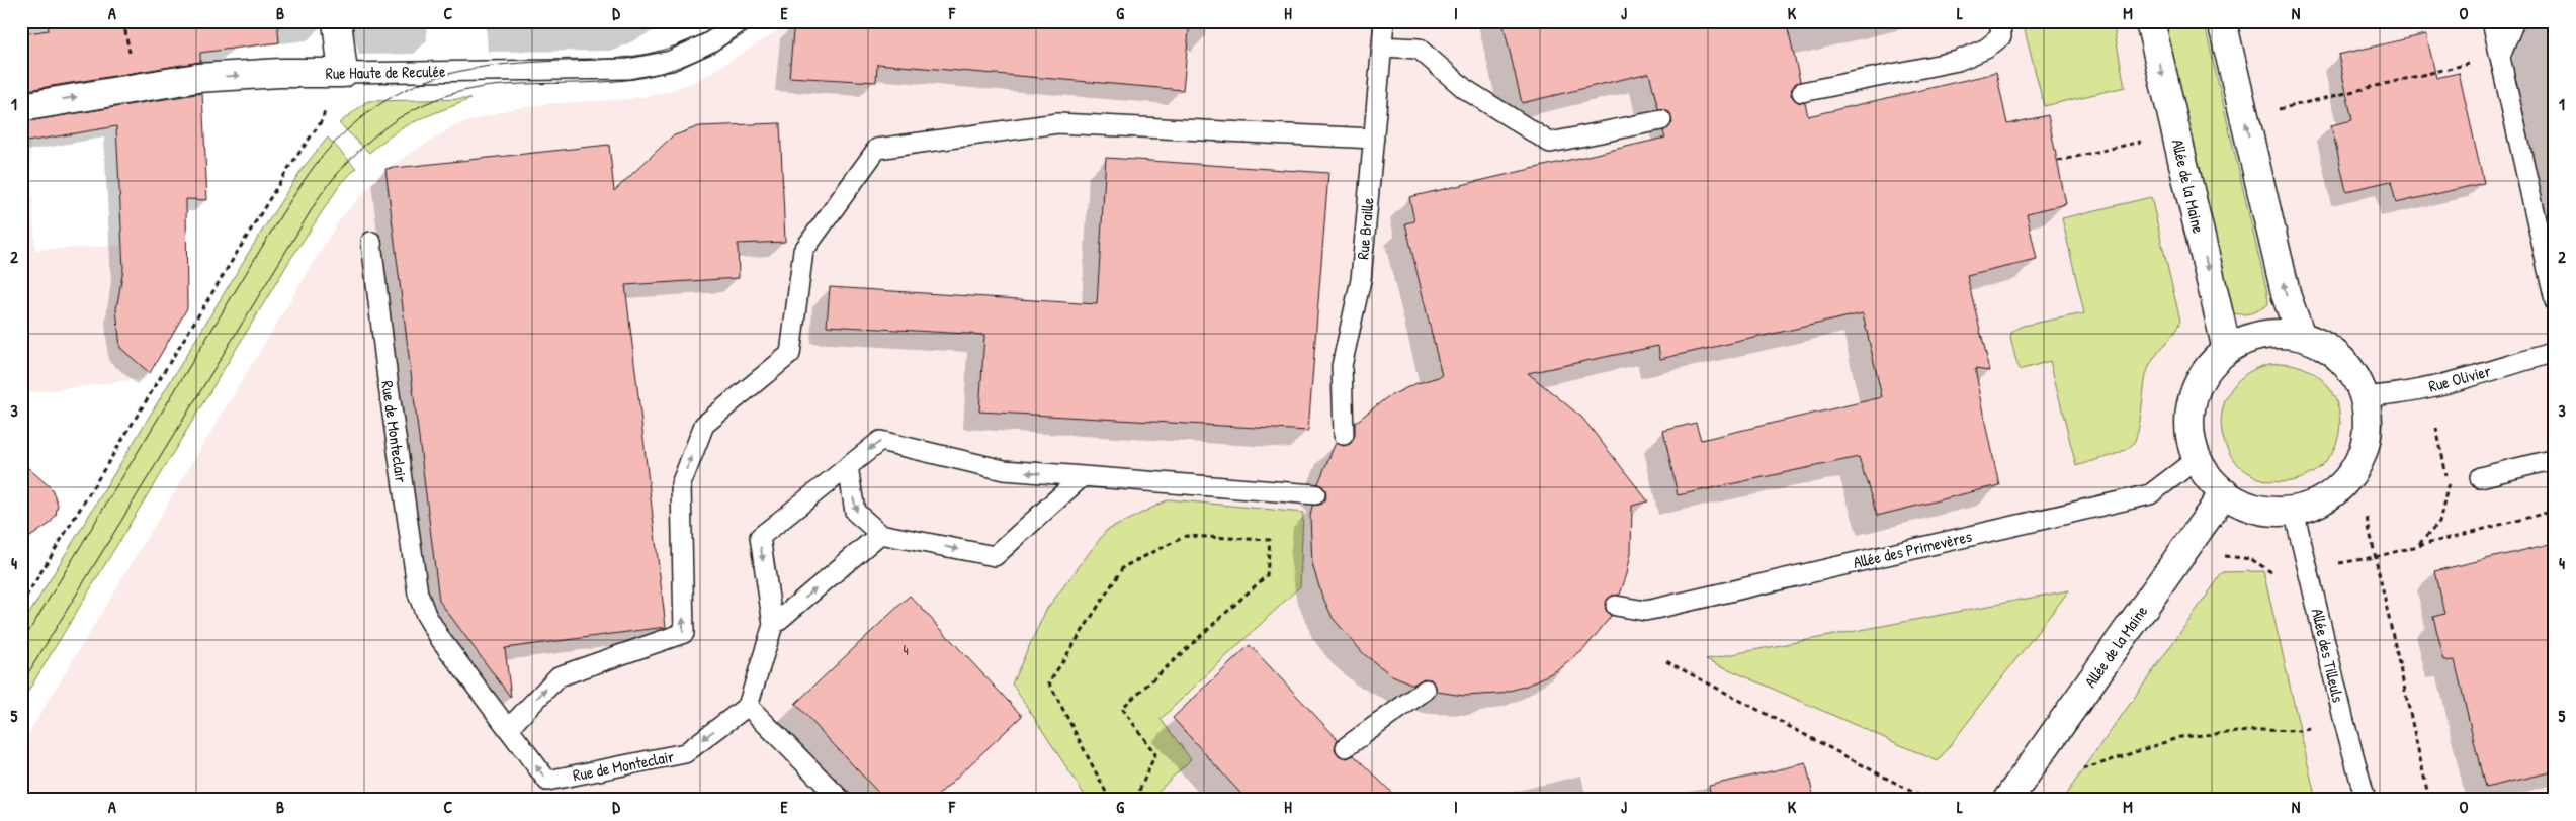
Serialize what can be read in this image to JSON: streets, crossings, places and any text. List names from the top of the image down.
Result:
{
  "streets": {
    "street": ["Rue Haute de Reculée", "Allée de la Maine"],
    "lane": [
      "Rue Braille",
      "Rue Olivier",
      "Rue de Monteclair",
      "Allée des Primevères",
      "Allée des Tilleuls"
    ]
  },
  "crossings": [
    ["Allée de la Maine", "Rue Olivier"],
    ["Allée de la Maine", "Allée des Primevères"],
    ["Allée de la Maine", "Allée des Tilleuls"],
    ["Rue Olivier", "Allée des Primevères"],
    ["Rue Olivier", "Allée des Tilleuls"],
    ["Allée des Primevères", "Allée des Tilleuls"]
  ],
  "one_way": ["Rue Haute de Reculée"],
  "house_numbers": ["4"],
  "grid": {
    "columns": [
      "A",
      "B",
      "C",
      "D",
      "E",
      "F",
      "G",
      "H",
      "I",
      "J",
      "K",
      "L",
      "M",
      "N",
      "O"
    ],
    "rows": [
      "1",
      "2",
      "3",
      "4",
      "5"
    ]
  }
}
